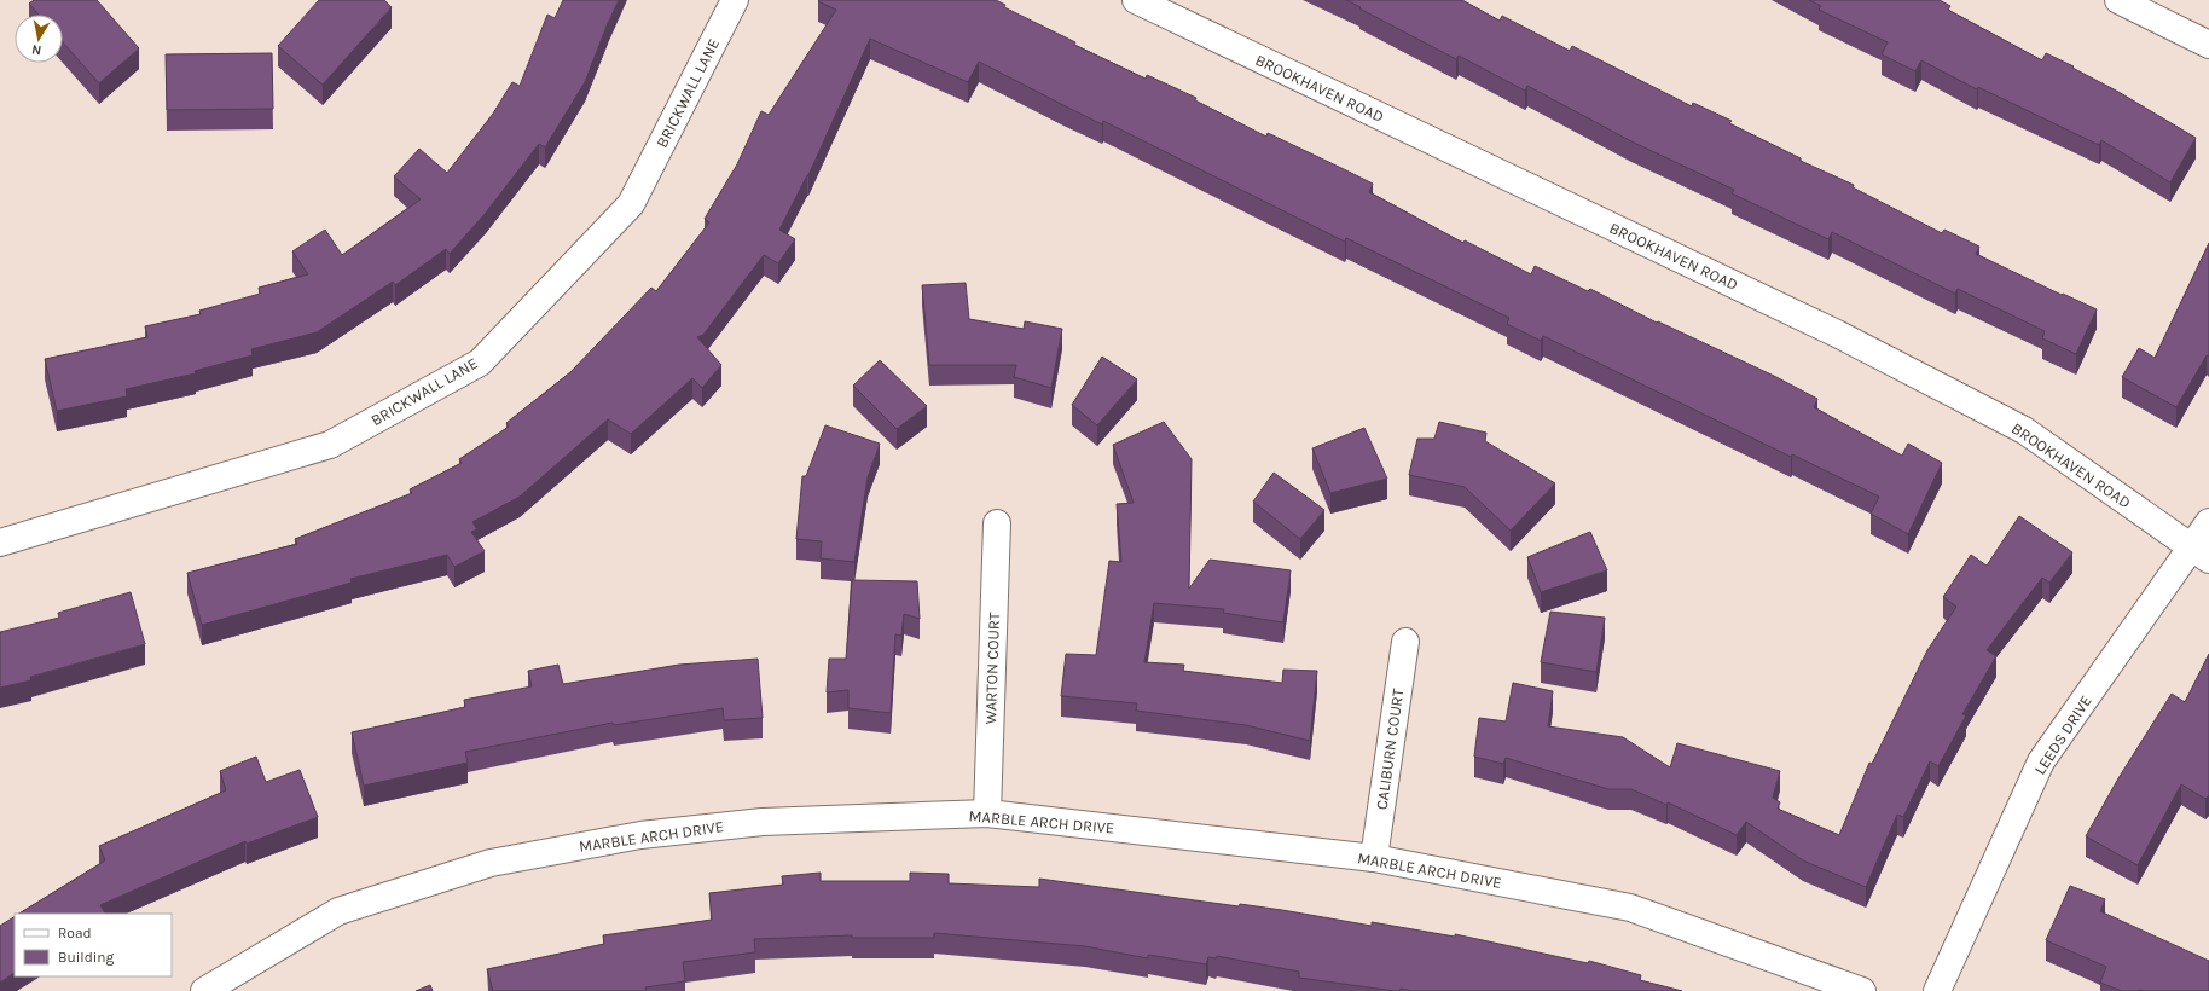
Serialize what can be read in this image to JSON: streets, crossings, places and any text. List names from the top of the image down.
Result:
{
  "streets": {
    "street": [
      "BROOKHAVEN ROAD",
      "BRICKWALL LANE",
      "WARTON COURT",
      "LEEDS DRIVE",
      "CALIBURN COURT",
      "MARBLE ARCH DRIVE"
    ]
  },
  "crossings": [
    ["BROOKHAVEN ROAD", "LEEDS DRIVE"],
    ["WARTON COURT", "MARBLE ARCH DRIVE"],
    ["CALIBURN COURT", "MARBLE ARCH DRIVE"]
  ],
  "legend": ["Road", "Building"],
  "north": "bottom"
}
